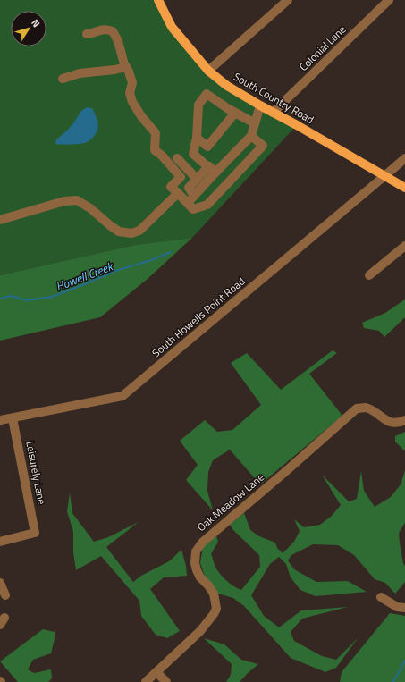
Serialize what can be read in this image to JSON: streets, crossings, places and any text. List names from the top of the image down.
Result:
{
  "streets": {
    "main road": ["South Country Road"],
    "street": [
      "Colonial Lane",
      "South Howells Point Road",
      "Leisurely Lane",
      "Oak Meadow Lane"
    ]
  },
  "crossings": [
    ["Colonial Lane", "South Country Road"],
    ["South Country Road", "South Howells Point Road"],
    ["South Howells Point Road", "Leisurely Lane"]
  ],
  "water": ["Howell Creek"],
  "north": "top right"
}
